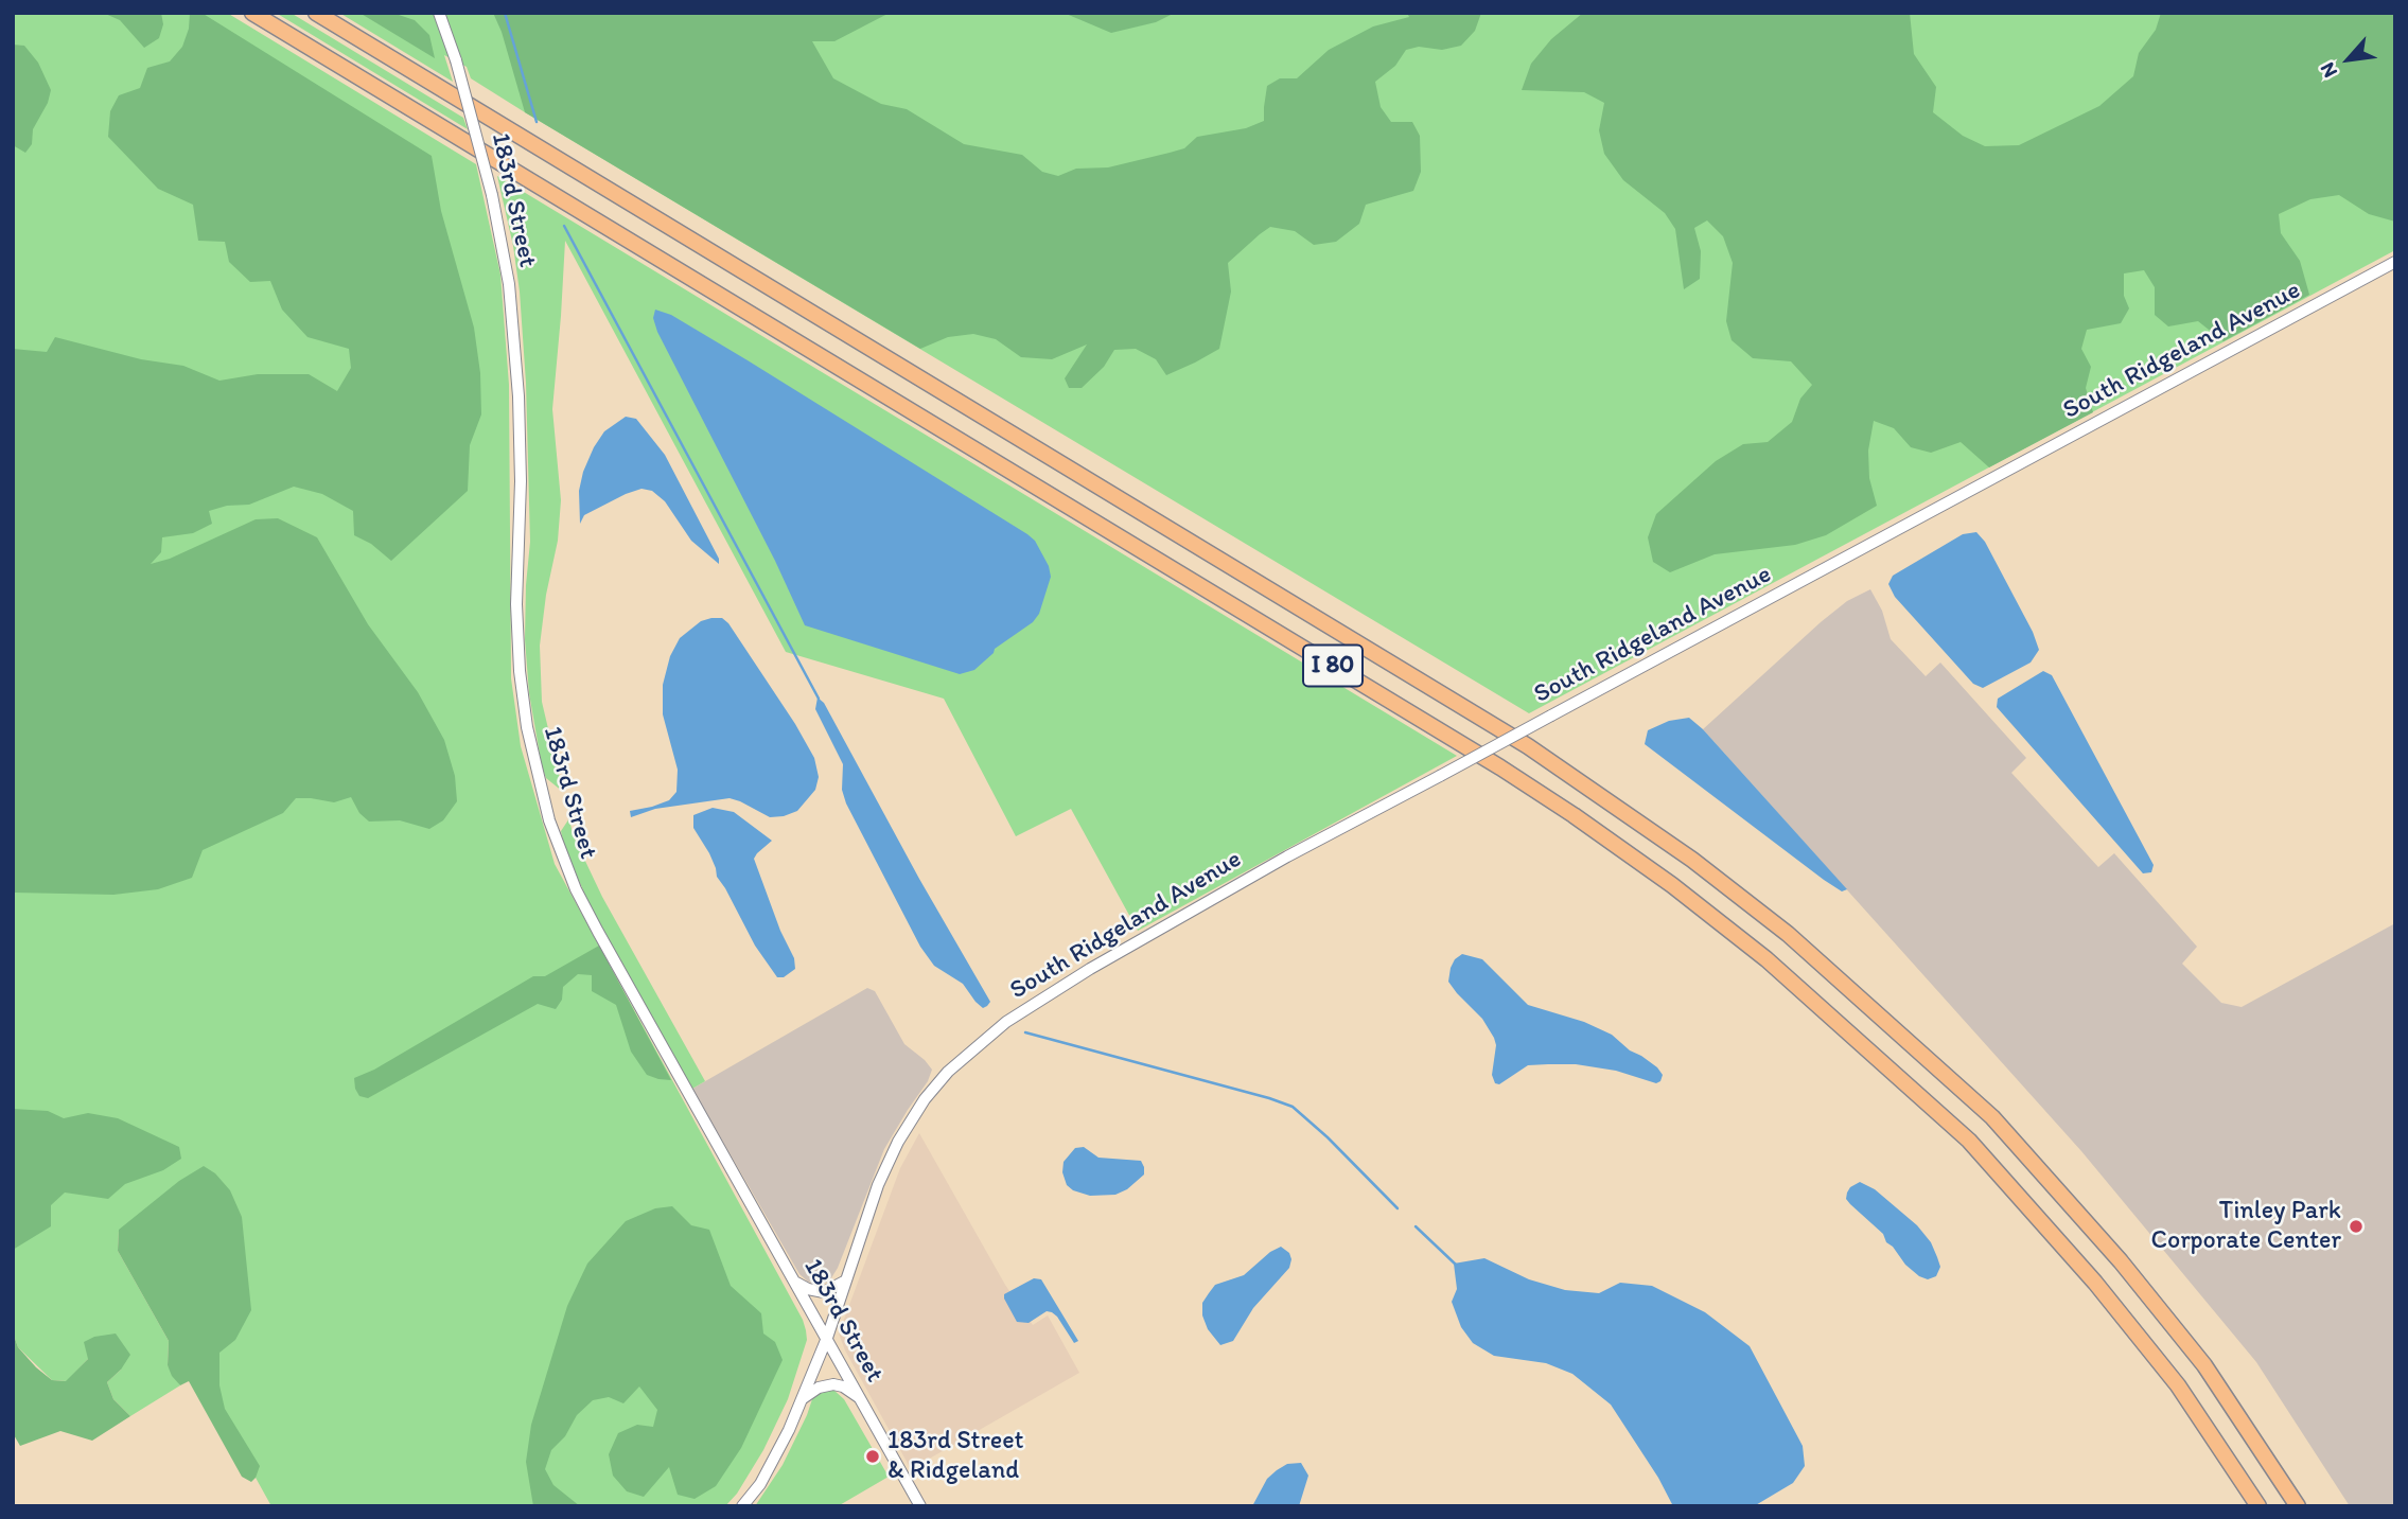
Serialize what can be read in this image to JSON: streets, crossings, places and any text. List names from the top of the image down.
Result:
{
  "streets": {
    "highway": ["I 80"],
    "street": ["183rd Street", "South Ridgeland Avenue"]
  },
  "crossings": [
    ["183rd Street", "South Ridgeland Avenue"]
  ],
  "places": ["Tinley Park Corporate Center", "183rd Street & Ridgeland"],
  "north": "bottom left"
}
